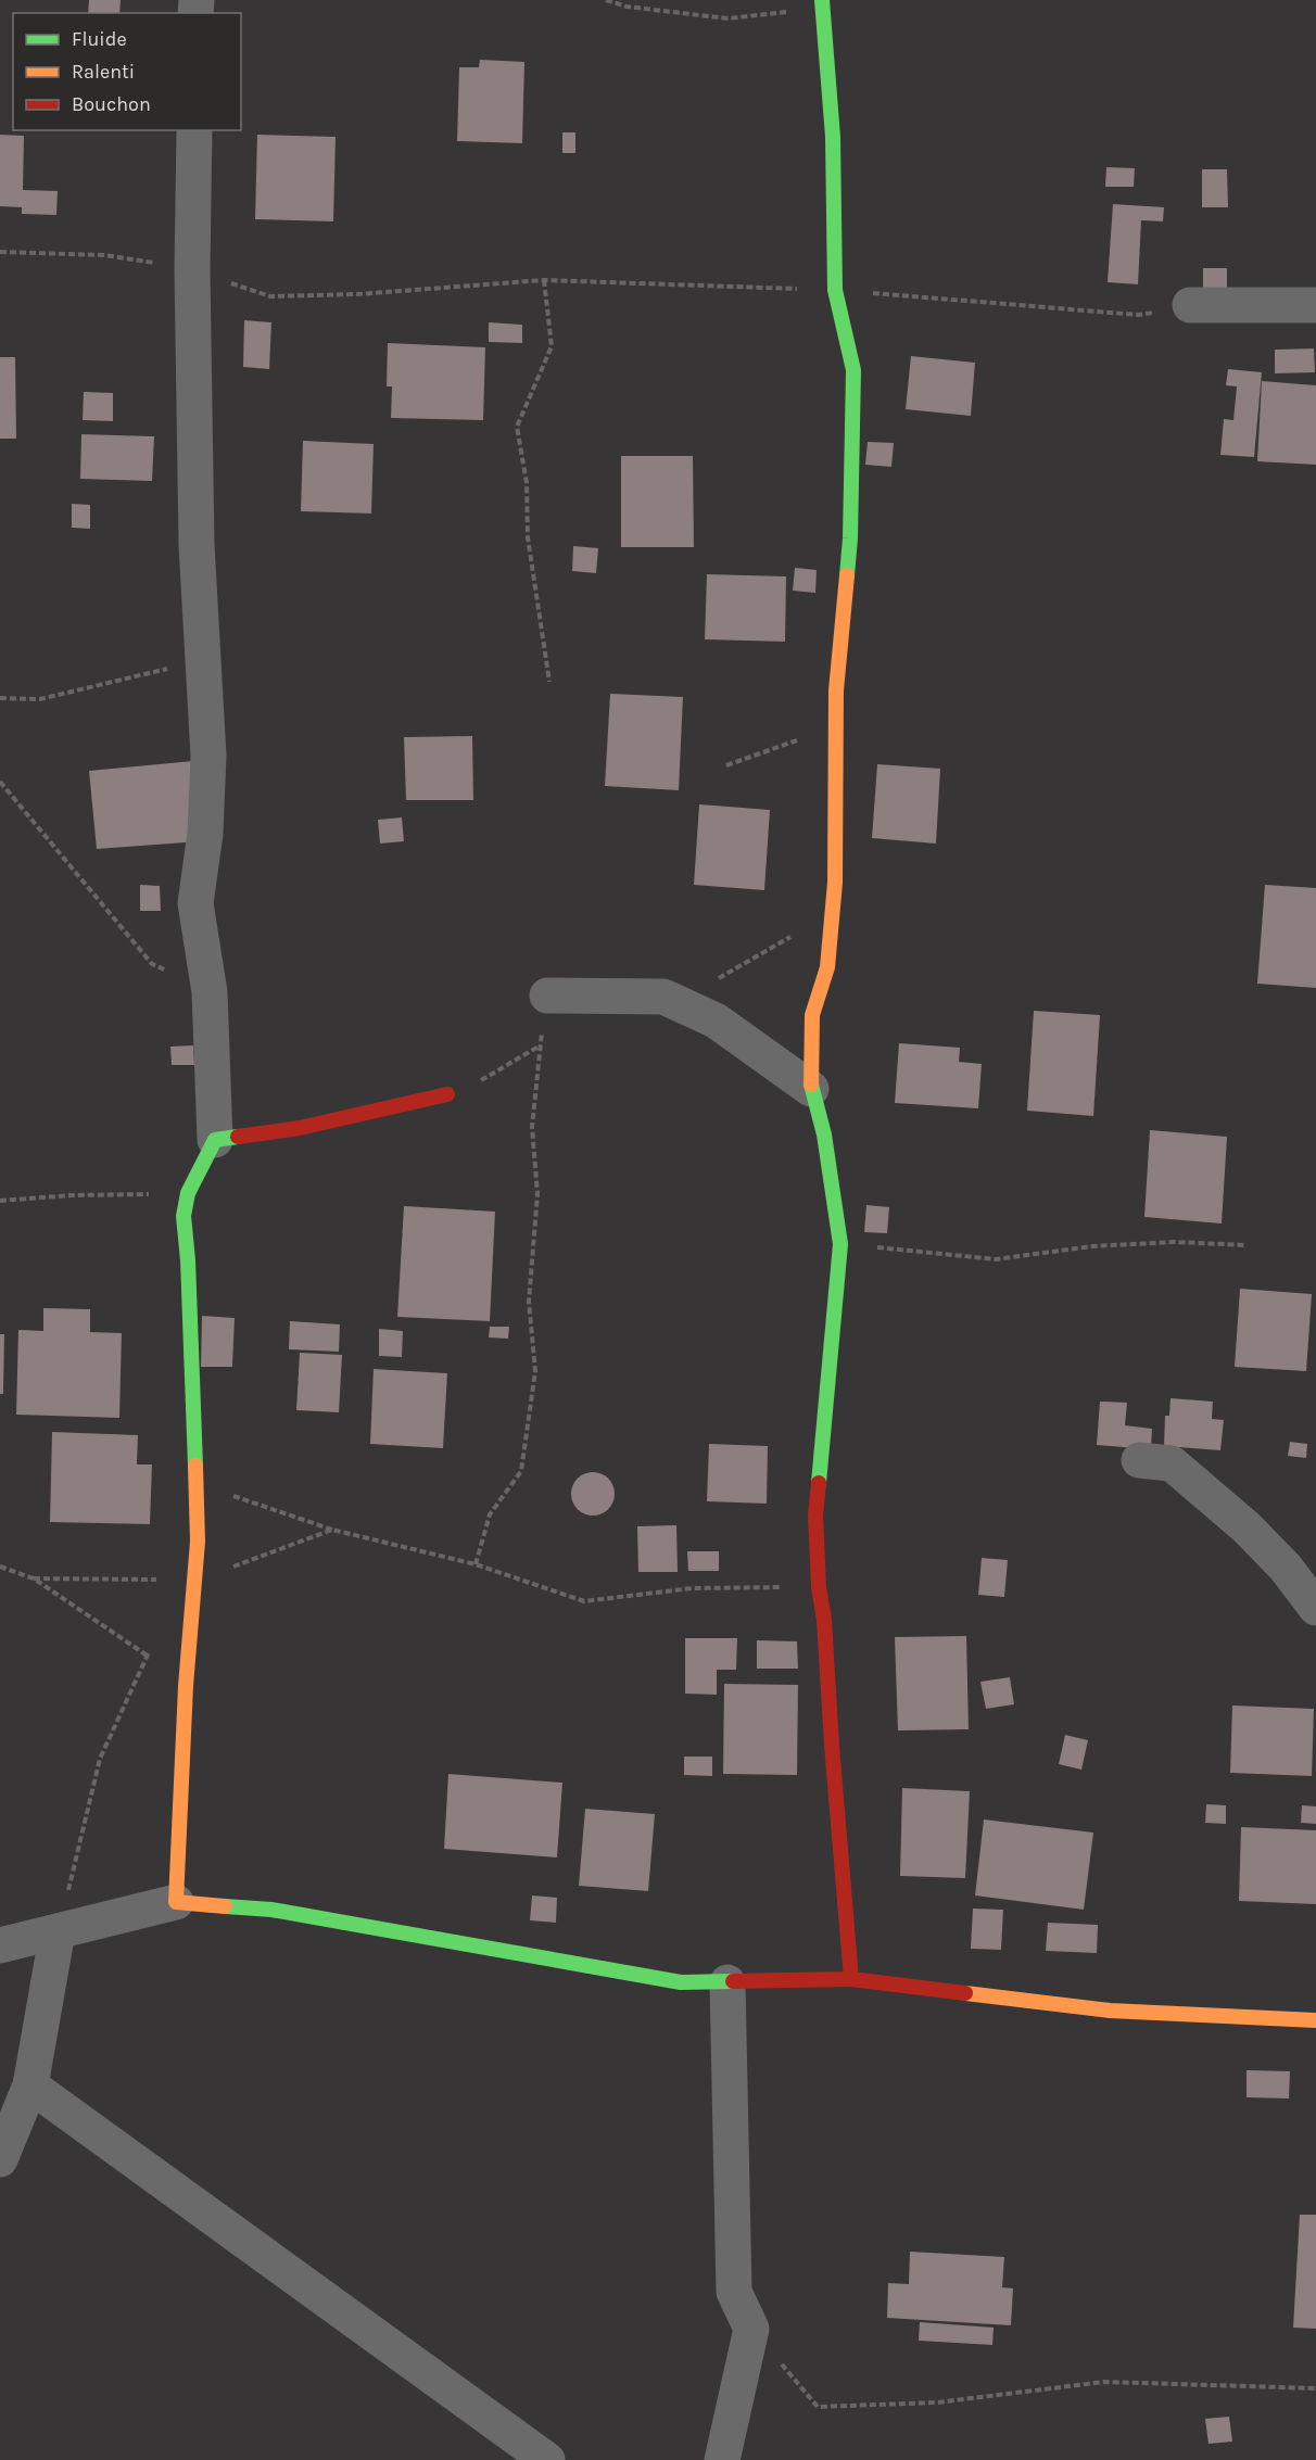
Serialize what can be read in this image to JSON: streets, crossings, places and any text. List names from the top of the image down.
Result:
{
  "legend": ["Fluide", "Ralenti", "Bouchon"]
}
